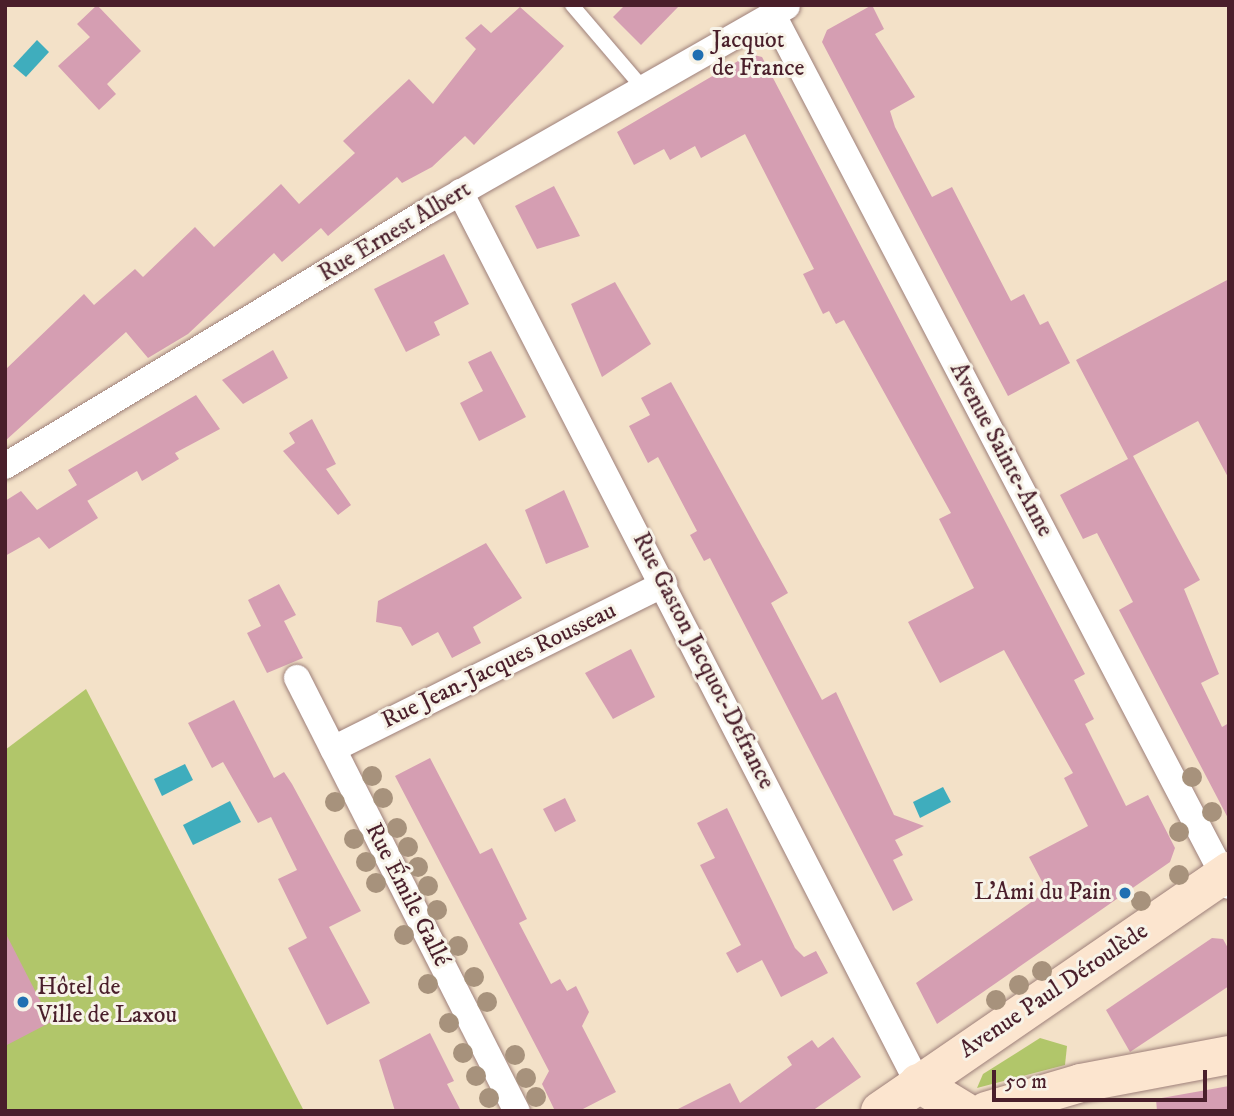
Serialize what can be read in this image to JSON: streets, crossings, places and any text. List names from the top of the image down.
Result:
{
  "streets": {
    "main road": ["Avenue Paul Déroulède"],
    "street": [
      "Rue Ernest Albert",
      "Avenue Sainte-Anne",
      "Rue Gaston Jacquot-Defrance",
      "Rue Jean-Jacques Rousseau",
      "Rue Émile Gallé"
    ]
  },
  "crossings": [
    ["Rue Ernest Albert", "Avenue Sainte-Anne"],
    ["Rue Ernest Albert", "Rue Gaston Jacquot-Defrance"],
    ["Avenue Sainte-Anne", "Avenue Paul Déroulède"],
    ["Rue Gaston Jacquot-Defrance", "Rue Jean-Jacques Rousseau"],
    ["Rue Gaston Jacquot-Defrance", "Avenue Paul Déroulède"],
    ["Rue Jean-Jacques Rousseau", "Rue Émile Gallé"]
  ],
  "places": ["Jacquot de France", "L'Ami du Pain", "Hôtel de Ville de Laxou"],
  "scale_bar": "50 m"
}
